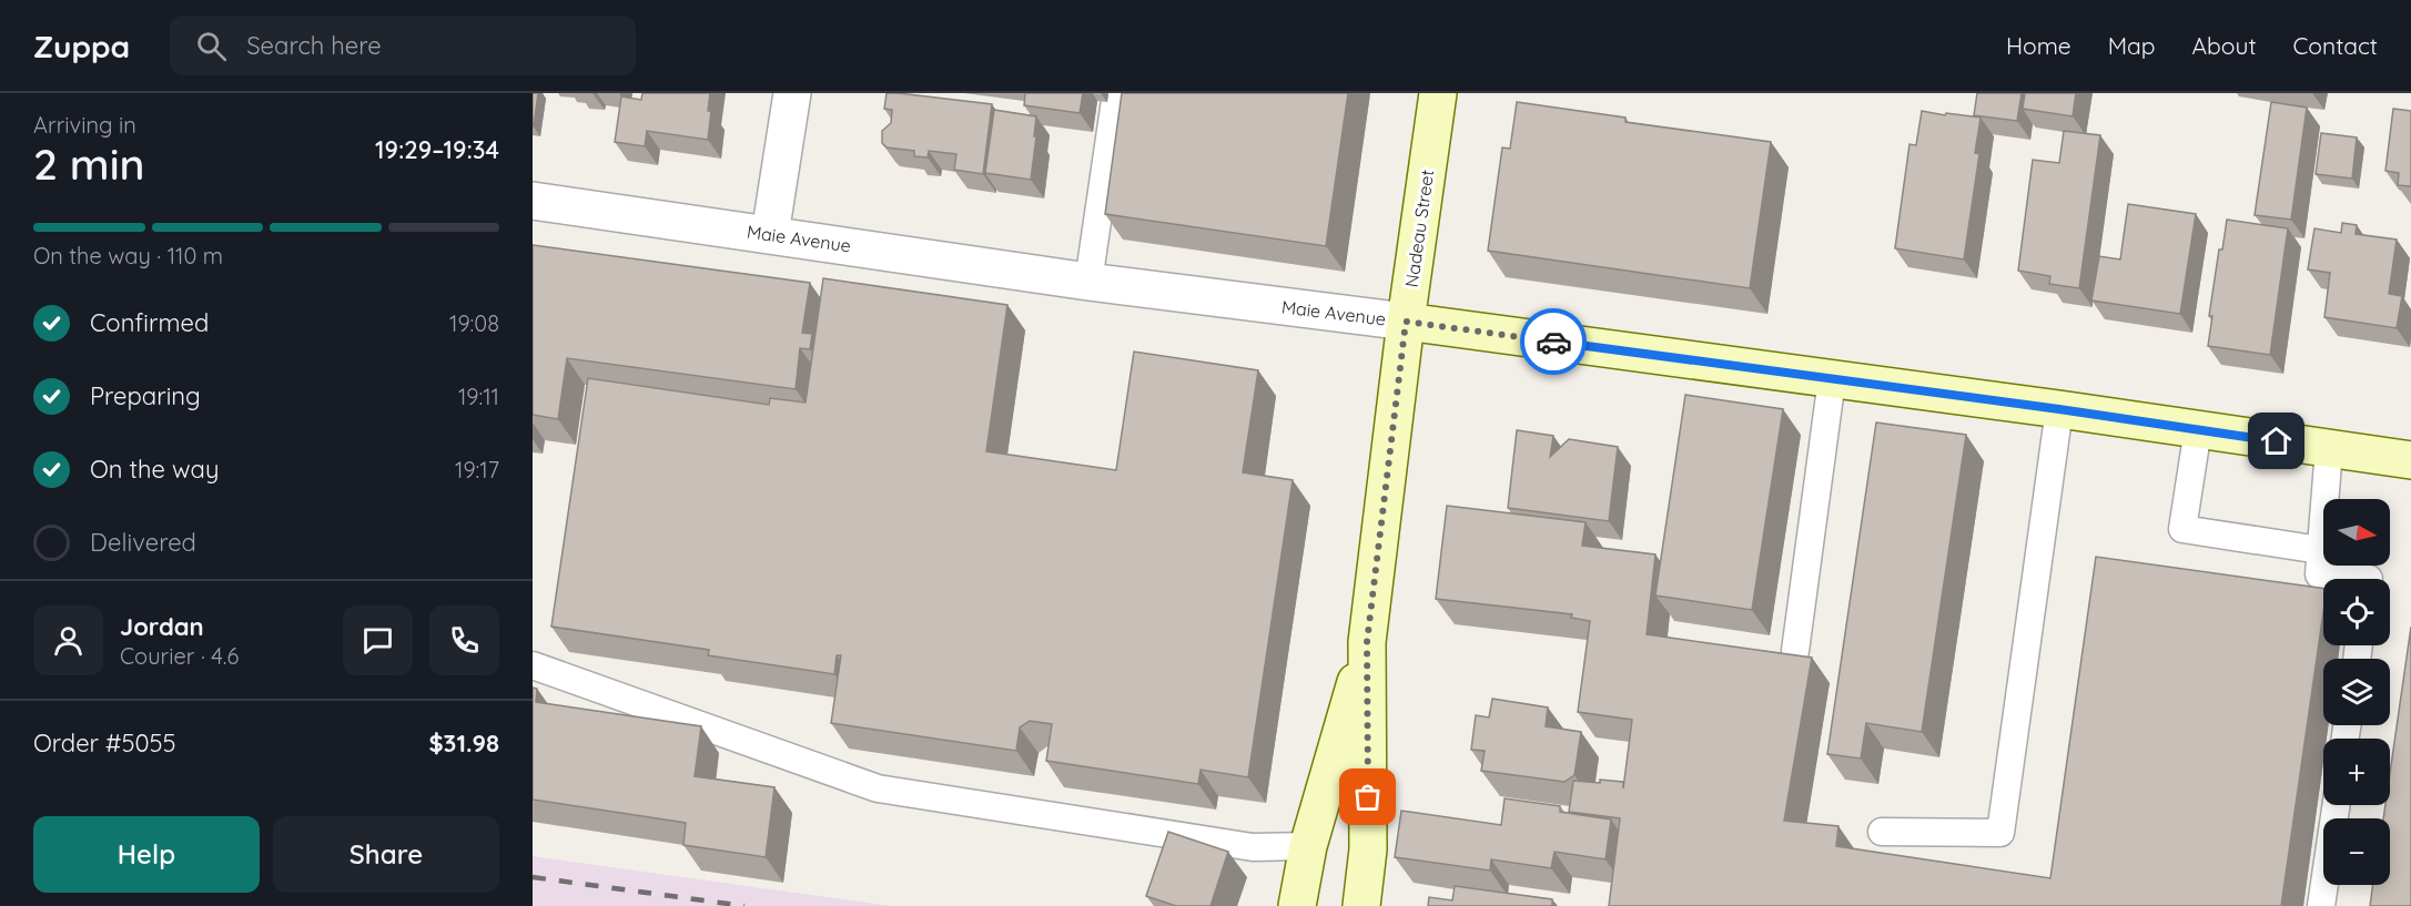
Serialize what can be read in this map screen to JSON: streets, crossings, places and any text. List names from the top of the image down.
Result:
{
  "streets": {
    "main road": ["Nadeau Street", "Maie Avenue"]
  },
  "crossings": [
    ["Nadeau Street", "Maie Avenue"]
  ],
  "north": "right",
  "page": {
    "header": "Zuppa",
    "search": "Search here",
    "nav": [
      "Home",
      "Map",
      "About",
      "Contact"
    ],
    "heading": ["2 min", "Arriving in", "19:29–19:34"],
    "panel": [
      "Jordan",
      "Courier · 4.6",
      "Order #5055",
      "$31.98"
    ],
    "bar": "On the way · 110 m",
    "list": [
      ["Confirmed", "19:08"],
      ["Preparing", "19:11"],
      ["On the way", "19:17"],
      "Delivered"
    ],
    "map_buttons": ["+", "−"],
    "buttons": ["Help", "Share"]
  }
}
